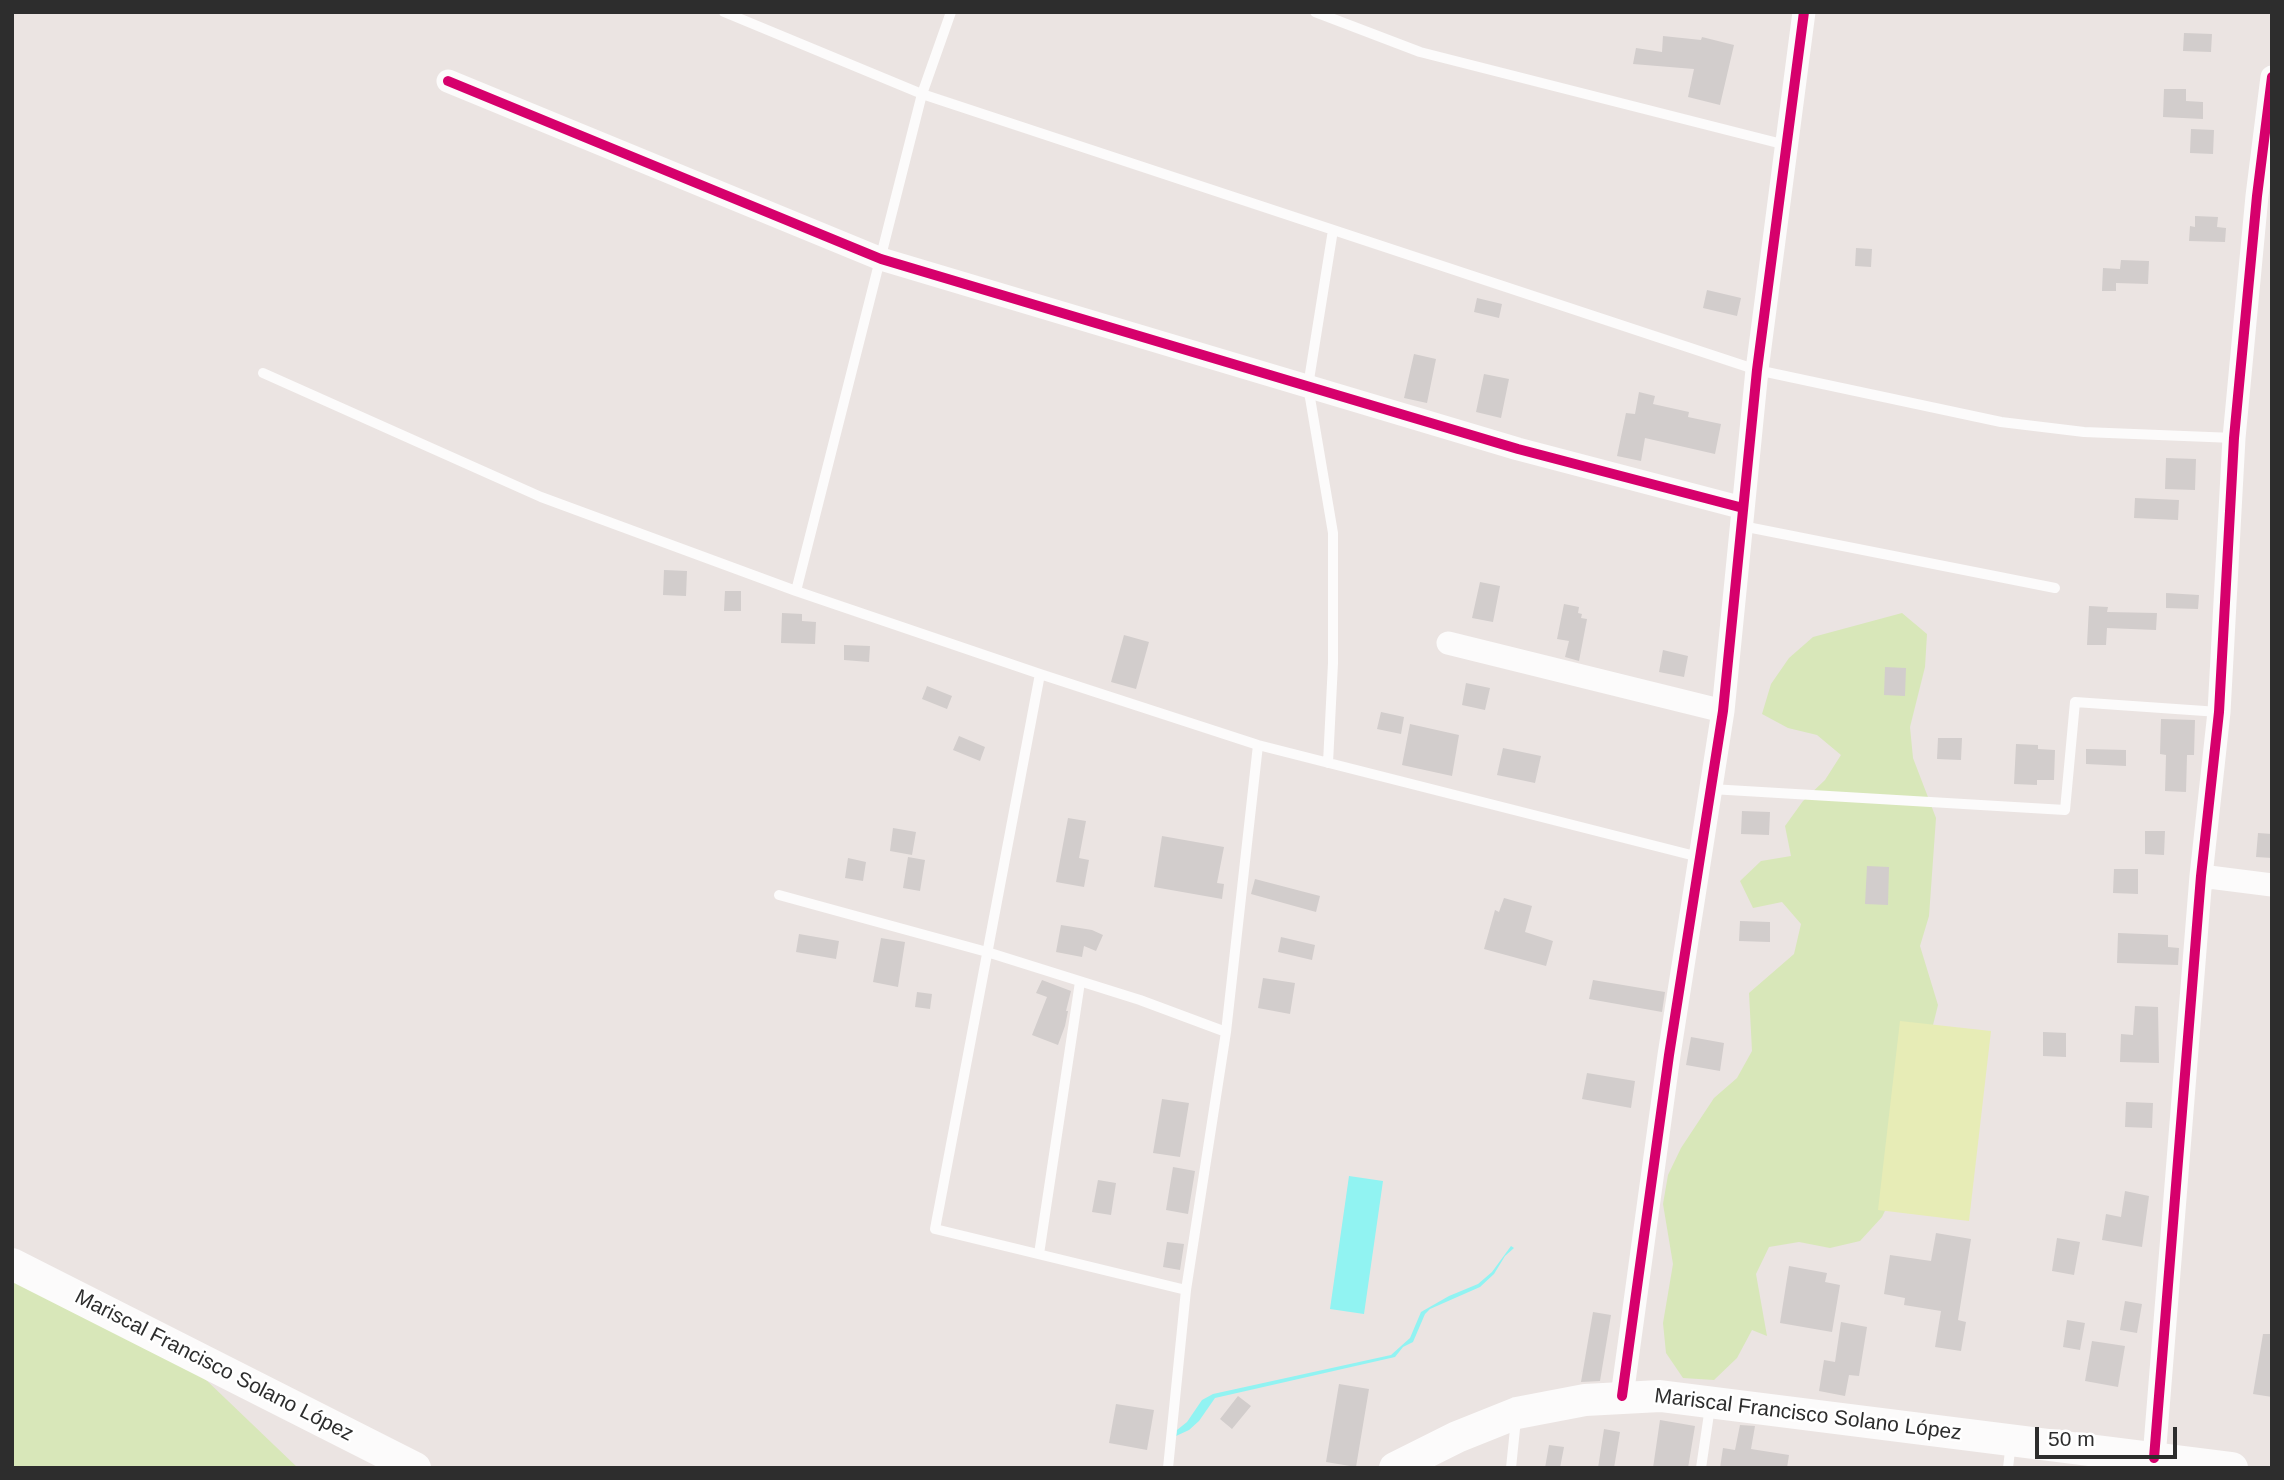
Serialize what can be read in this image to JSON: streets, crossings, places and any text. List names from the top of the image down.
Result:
{
  "streets": {
    "main road": ["Mariscal Francisco Solano López"]
  },
  "scale_bar": "50 m"
}
